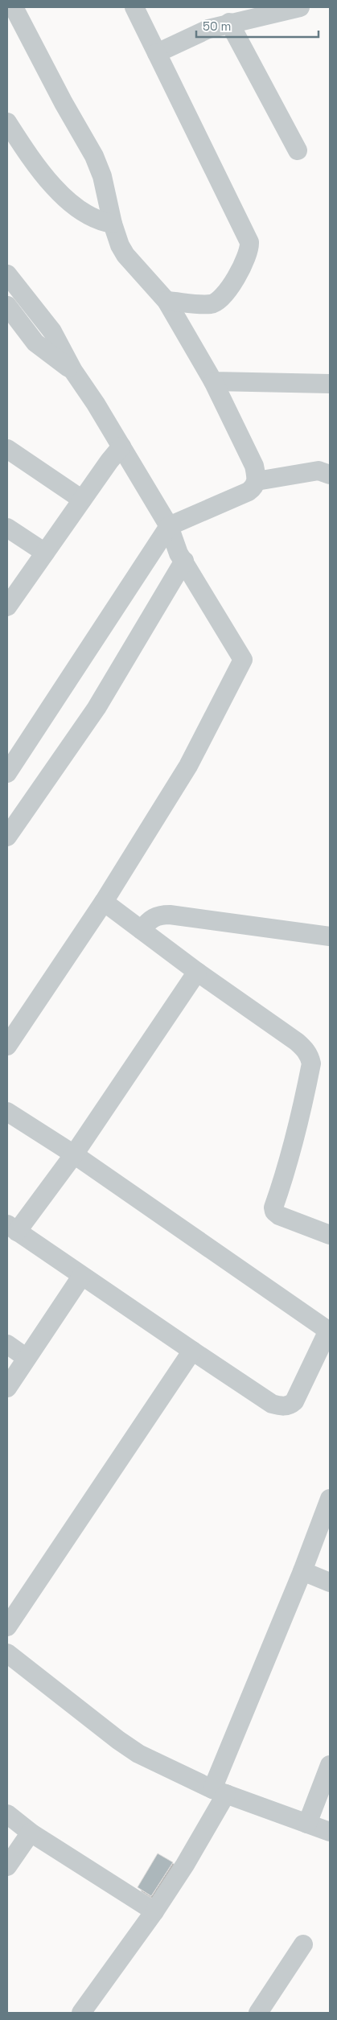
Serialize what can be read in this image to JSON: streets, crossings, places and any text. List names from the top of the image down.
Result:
{
  "scale_bar": "50 m"
}
